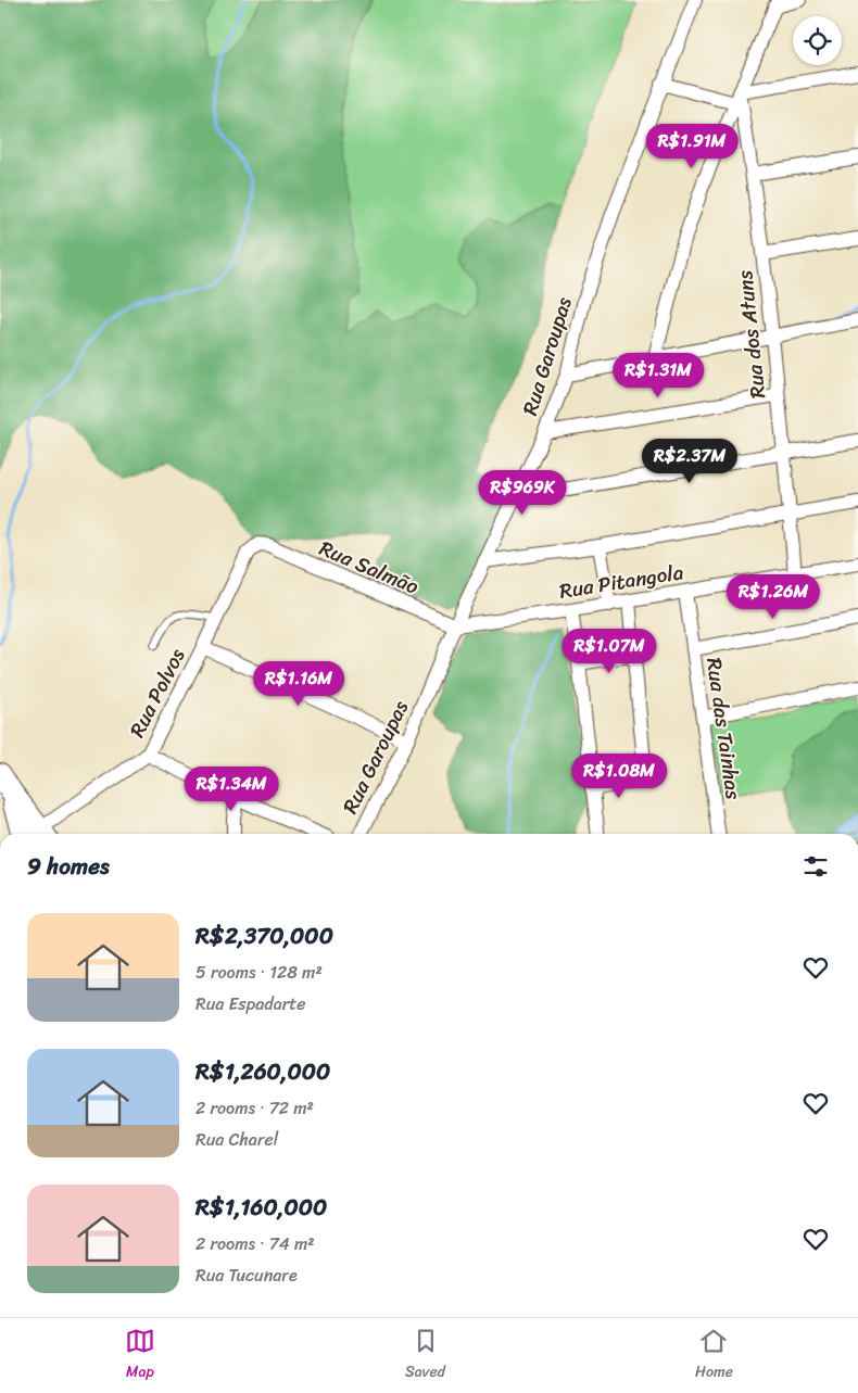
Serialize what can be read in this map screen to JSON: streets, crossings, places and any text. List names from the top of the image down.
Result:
{
  "streets": {
    "street": [
      "Rua dos Atuns",
      "Rua Garoupas",
      "Rua Salmão",
      "Rua Pitangola",
      "Rua Polvos",
      "Rua das Tainhas"
    ]
  },
  "crossings": [
    ["Rua dos Atuns", "Rua Pitangola"],
    ["Rua Garoupas", "Rua Salmão"],
    ["Rua Garoupas", "Rua Pitangola"],
    ["Rua Salmão", "Rua Pitangola"],
    ["Rua Salmão", "Rua Polvos"],
    ["Rua Pitangola", "Rua das Tainhas"]
  ],
  "page": {
    "price": [
      "R$1.91M",
      "R$1.31M",
      "R$2.37M",
      "R$969K",
      "R$1.26M",
      "R$1.07M",
      "R$1.16M",
      "R$1.08M",
      "R$1.34M"
    ],
    "heading": "9 homes",
    "list": [
      {
        "name": "R$2,370,000",
        "note": "5 rooms · 128 m² · Rua Espadarte"
      },
      {
        "name": "R$1,260,000",
        "note": "2 rooms · 72 m² · Rua Charel"
      },
      {
        "name": "R$1,160,000",
        "note": "2 rooms · 74 m² · Rua Tucunare"
      }
    ],
    "tabs": ["Map", "Saved", "Home"]
  }
}
